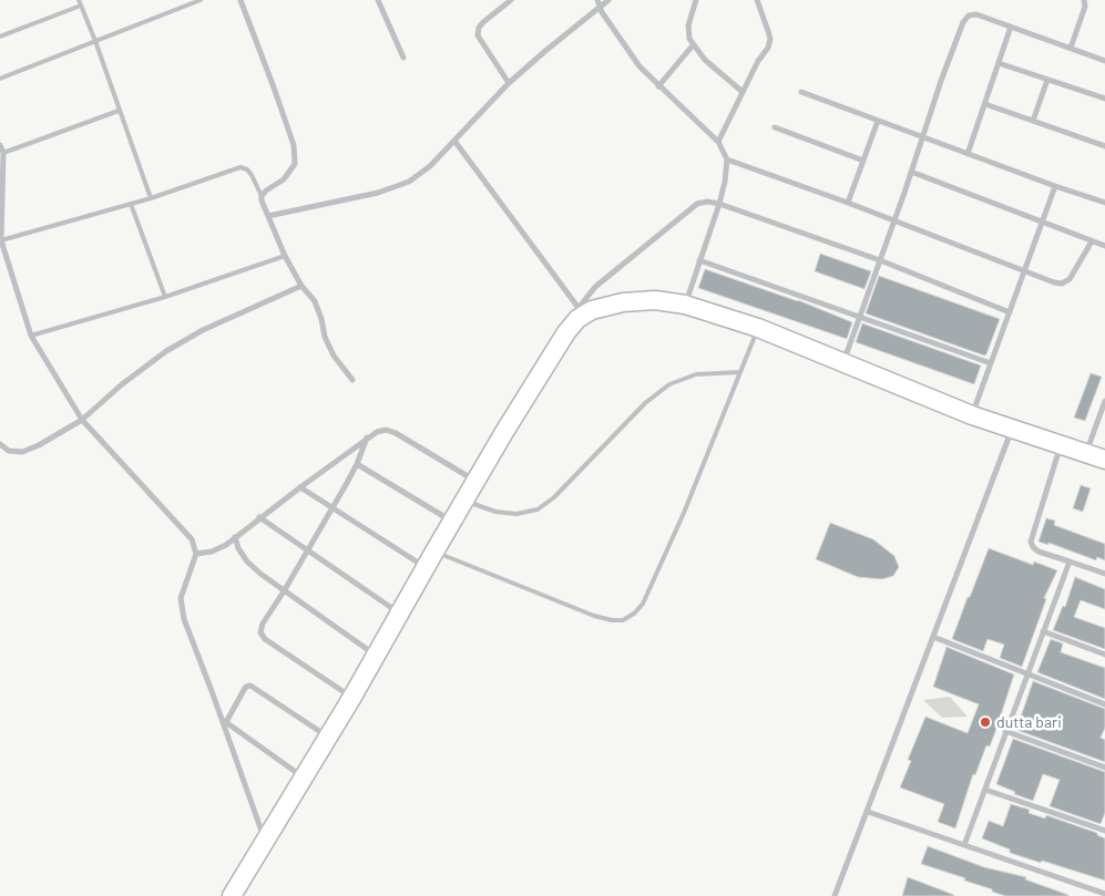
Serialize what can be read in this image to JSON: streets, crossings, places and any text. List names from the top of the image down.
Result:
{
  "places": ["dutta bari"]
}
